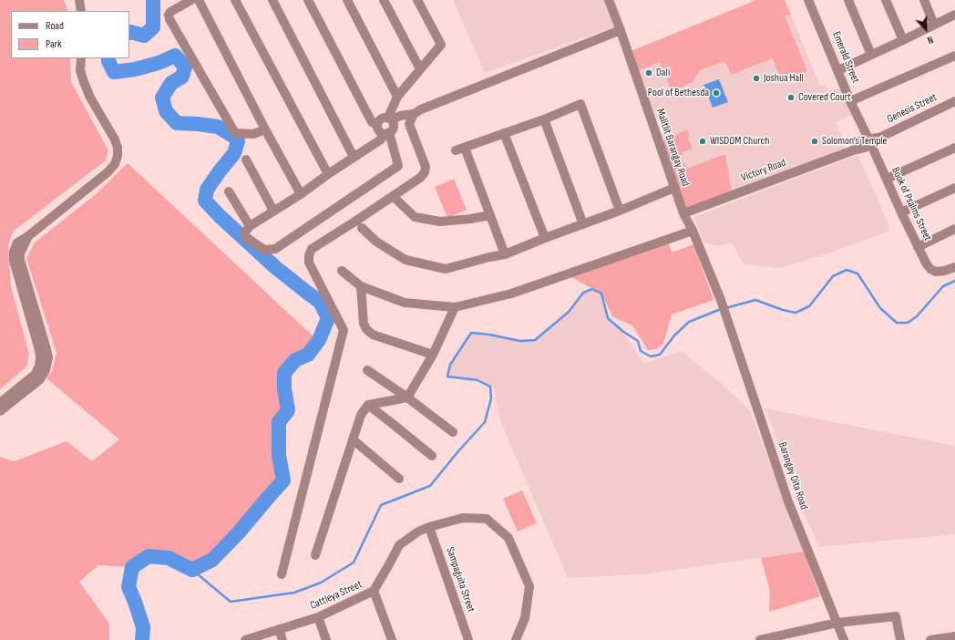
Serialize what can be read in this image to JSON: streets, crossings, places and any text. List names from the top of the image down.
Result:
{
  "streets": {
    "street": [
      "Emerald Street",
      "Genesis Street",
      "Malitlit Barangay Road",
      "Victory Road",
      "Book of Psalms Street",
      "Barangay Dita Road",
      "Sampaguita Street",
      "Cattleya Street"
    ]
  },
  "crossings": [
    ["Emerald Street", "Genesis Street"],
    ["Emerald Street", "Victory Road"],
    ["Emerald Street", "Book of Psalms Street"],
    ["Genesis Street", "Victory Road"],
    ["Genesis Street", "Book of Psalms Street"],
    ["Malitlit Barangay Road", "Victory Road"],
    ["Malitlit Barangay Road", "Barangay Dita Road"],
    ["Victory Road", "Book of Psalms Street"],
    ["Sampaguita Street", "Cattleya Street"]
  ],
  "places": [
    "Dali",
    "Joshua Hall",
    "Pool of Bethesda",
    "Covered Court",
    "WISDOM Church",
    "Solomon's Temple"
  ],
  "legend": ["Road", "Park"],
  "north": "bottom"
}
